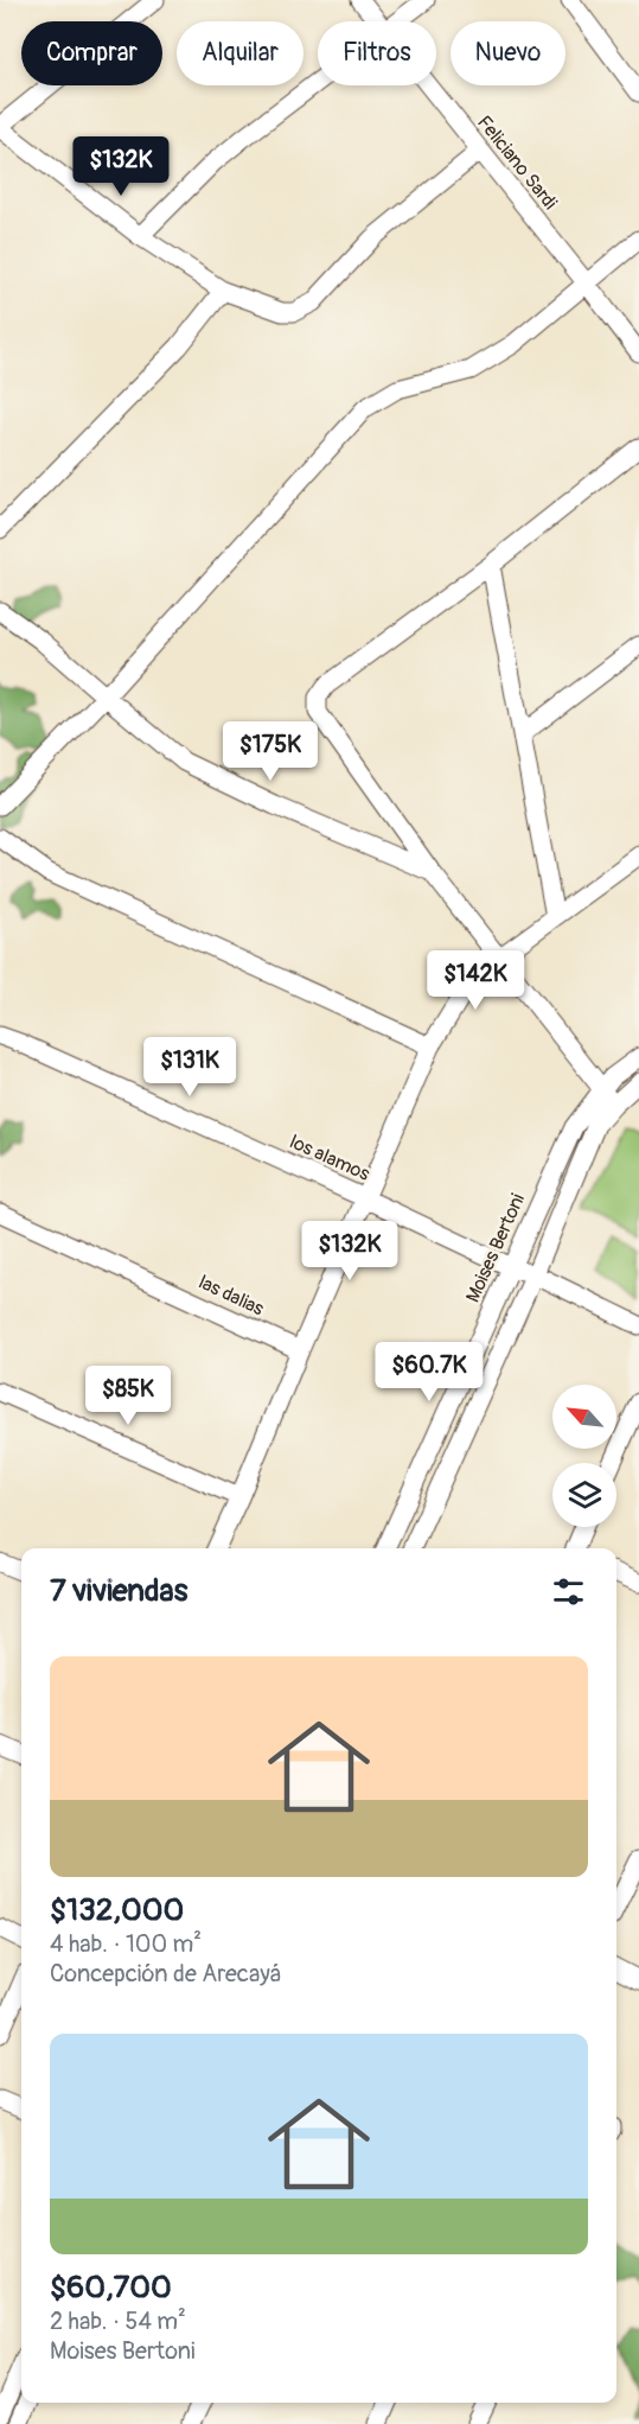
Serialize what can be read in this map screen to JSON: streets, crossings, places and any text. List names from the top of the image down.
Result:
{
  "streets": {
    "street": [
      "Feliciano Sardi",
      "los alamos",
      "Moises Bertoni",
      "las dalias"
    ]
  },
  "crossings": [
    ["los alamos", "Moises Bertoni"]
  ],
  "north": "top left",
  "page": {
    "chip": [
      "Comprar",
      "Alquilar",
      "Filtros",
      "Nuevo"
    ],
    "price": [
      "$132K",
      "$175K",
      "$142K",
      "$131K",
      "$132K",
      "$60.7K",
      "$85K"
    ],
    "heading": "7 viviendas",
    "list": [
      {
        "name": "$132,000",
        "note": "4 hab. · 100 m² · Concepción de Arecayá"
      },
      {
        "name": "$60,700",
        "note": "2 hab. · 54 m² · Moises Bertoni"
      }
    ]
  }
}
